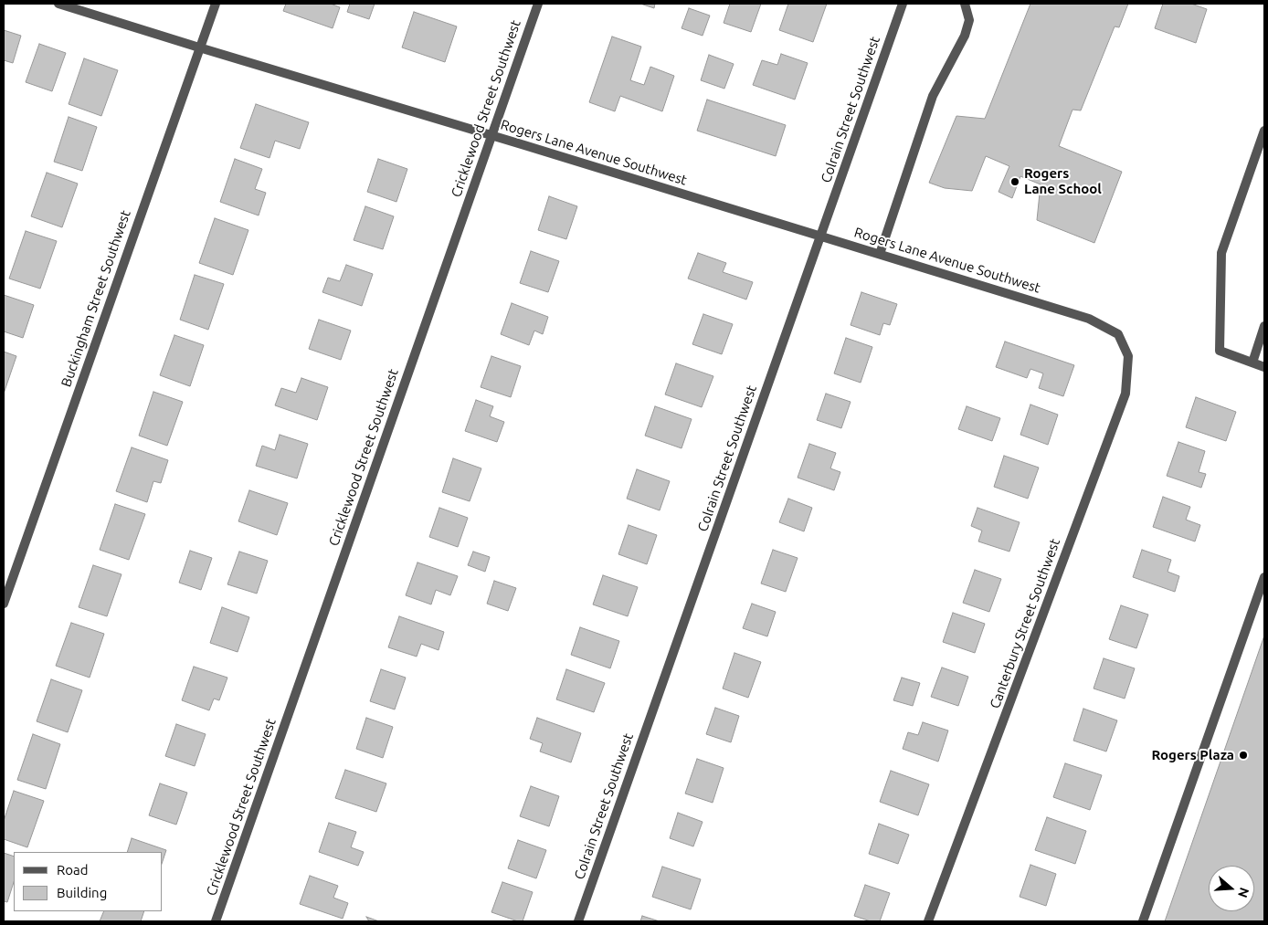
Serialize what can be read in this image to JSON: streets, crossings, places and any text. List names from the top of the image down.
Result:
{
  "streets": {
    "street": [
      "Cricklewood Street Southwest",
      "Colrain Street Southwest",
      "Rogers Lane Avenue Southwest",
      "Buckingham Street Southwest",
      "Canterbury Street Southwest"
    ]
  },
  "crossings": [
    ["Cricklewood Street Southwest", "Rogers Lane Avenue Southwest"],
    ["Colrain Street Southwest", "Rogers Lane Avenue Southwest"],
    ["Rogers Lane Avenue Southwest", "Buckingham Street Southwest"],
    ["Rogers Lane Avenue Southwest", "Canterbury Street Southwest"]
  ],
  "places": ["Rogers Lane School", "Rogers Plaza"],
  "legend": ["Road", "Building"],
  "north": "right"
}
